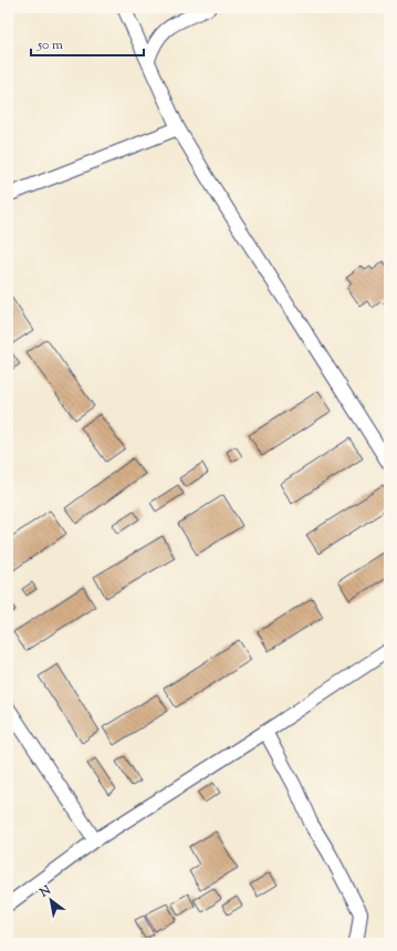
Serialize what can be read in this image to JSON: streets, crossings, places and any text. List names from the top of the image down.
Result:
{
  "scale_bar": "50 m",
  "north": "top left"
}
